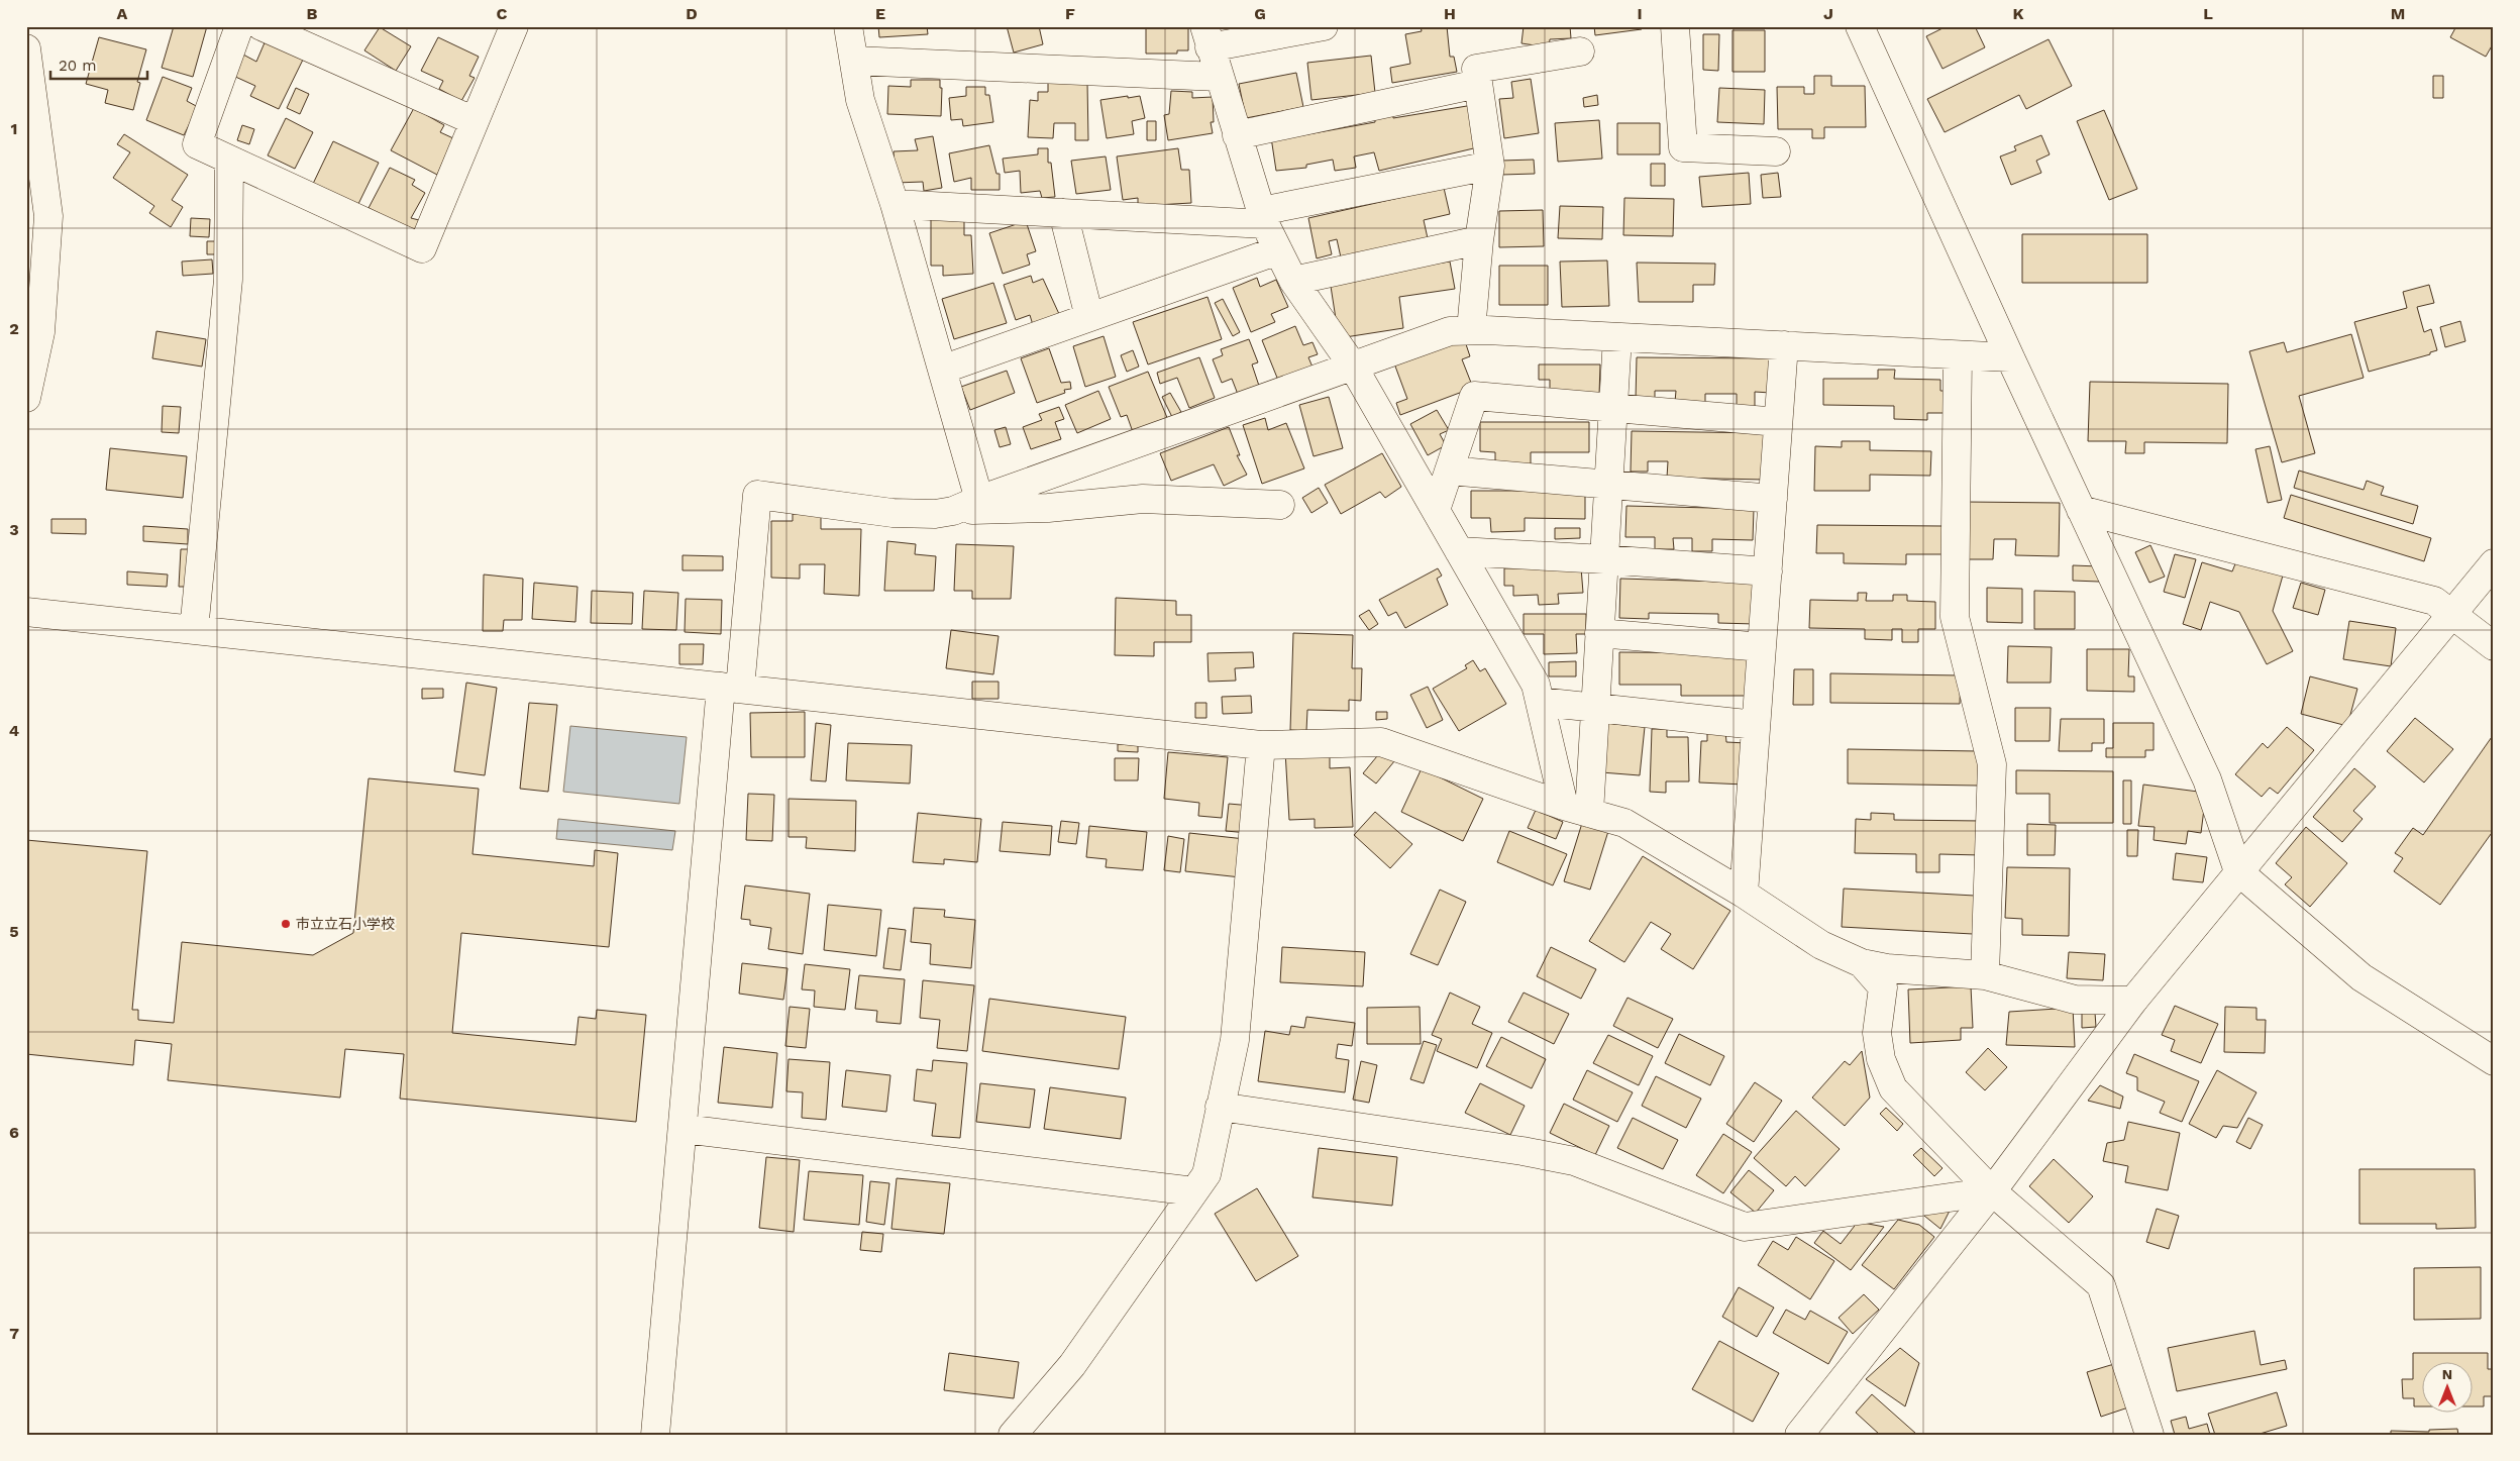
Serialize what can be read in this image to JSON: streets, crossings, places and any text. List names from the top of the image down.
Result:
{
  "places": ["市立立石小学校"],
  "scale_bar": "20 m",
  "north": "top",
  "grid": {
    "columns": [
      "A",
      "B",
      "C",
      "D",
      "E",
      "F",
      "G",
      "H",
      "I",
      "J",
      "K",
      "L",
      "M"
    ],
    "rows": [
      "1",
      "2",
      "3",
      "4",
      "5",
      "6",
      "7"
    ]
  }
}
